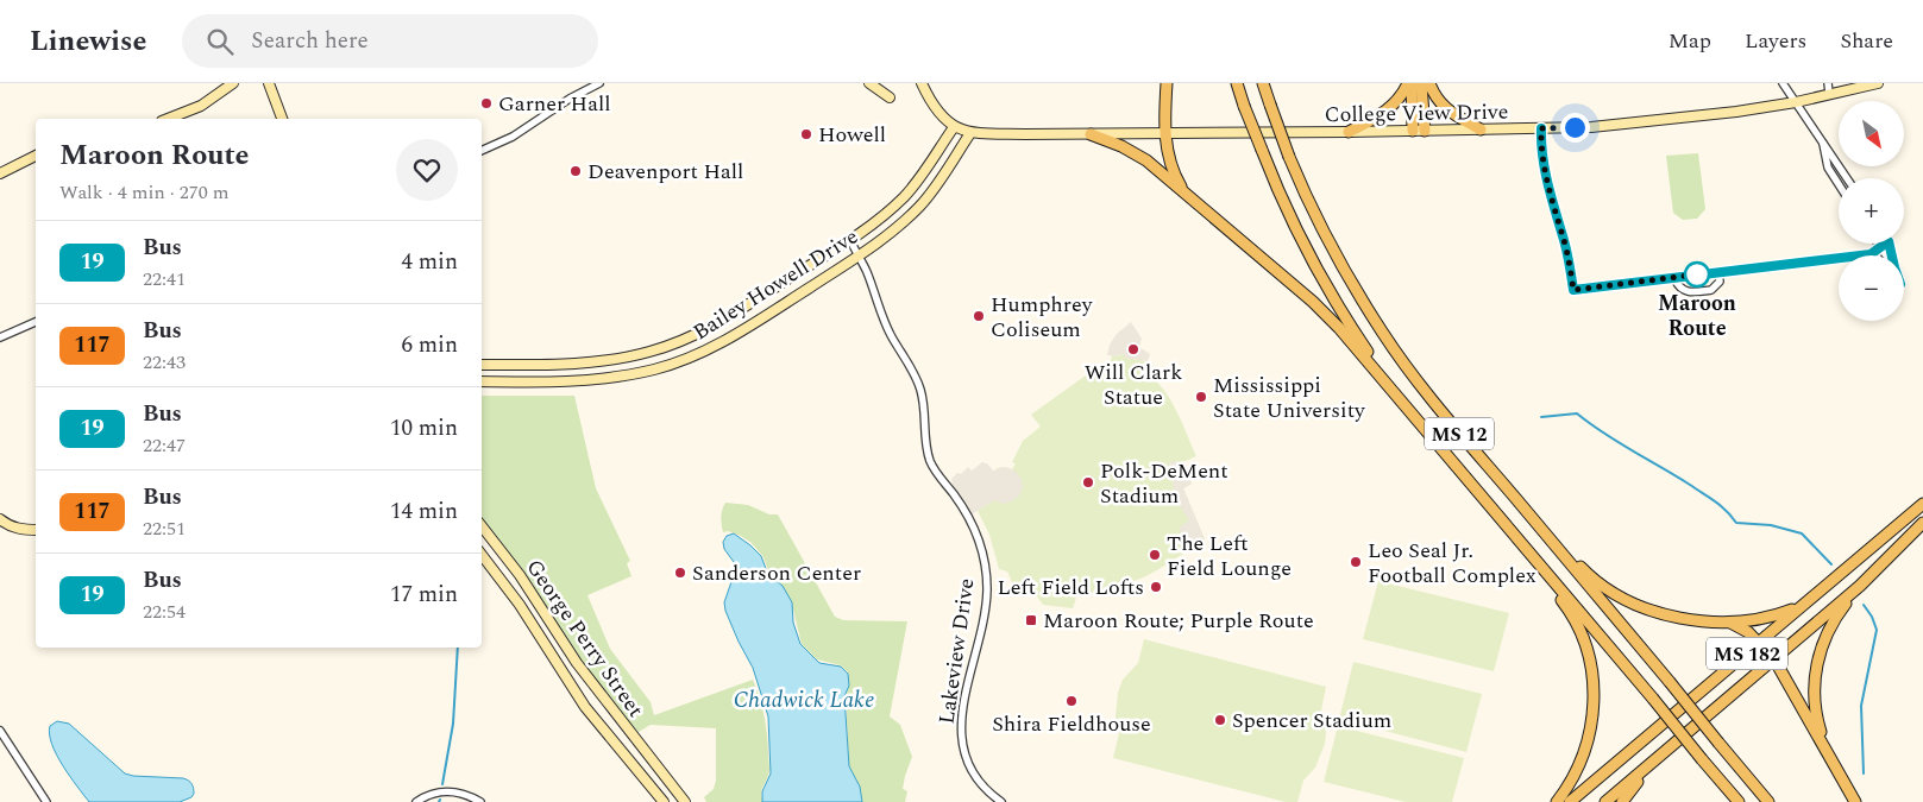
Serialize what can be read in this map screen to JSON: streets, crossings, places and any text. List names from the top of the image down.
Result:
{
  "streets": {
    "main road": ["MS 12", "MS 182"],
    "street": [
      "College View Drive",
      "Bailey Howell Drive",
      "George Perry Street",
      "Lakeview Drive"
    ]
  },
  "crossings": [
    ["College View Drive", "Bailey Howell Drive"],
    ["Bailey Howell Drive", "Lakeview Drive"]
  ],
  "water": ["Chadwick Lake"],
  "places": {
    "other": [
      "Garner Hall",
      "Howell",
      "Deavenport Hall",
      "Maroon Route",
      "Humphrey Coliseum",
      "Will Clark Statue",
      "Mississippi State University",
      "Polk-DeMent Stadium",
      "The Left Field Lounge",
      "Leo Seal Jr. Football Complex",
      "Sanderson Center",
      "Left Field Lofts",
      "Shira Fieldhouse",
      "Spencer Stadium"
    ],
    "transit": ["Maroon Route; Purple Route"]
  },
  "lines": ["bus line 19"],
  "north": "bottom right",
  "page": {
    "header": "Linewise",
    "search": "Search here",
    "nav": ["Map", "Layers", "Share"],
    "map_buttons": ["+", "−"],
    "heading": ["Maroon Route", "Walk · 4 min · 270 m"],
    "list": [
      {
        "mark": "19",
        "name": "Bus",
        "note": "22:41",
        "value": "4 min"
      },
      {
        "mark": "117",
        "name": "Bus",
        "note": "22:43",
        "value": "6 min"
      },
      {
        "mark": "19",
        "name": "Bus",
        "note": "22:47",
        "value": "10 min"
      },
      {
        "mark": "117",
        "name": "Bus",
        "note": "22:51",
        "value": "14 min"
      },
      {
        "mark": "19",
        "name": "Bus",
        "note": "22:54",
        "value": "17 min"
      }
    ]
  }
}
